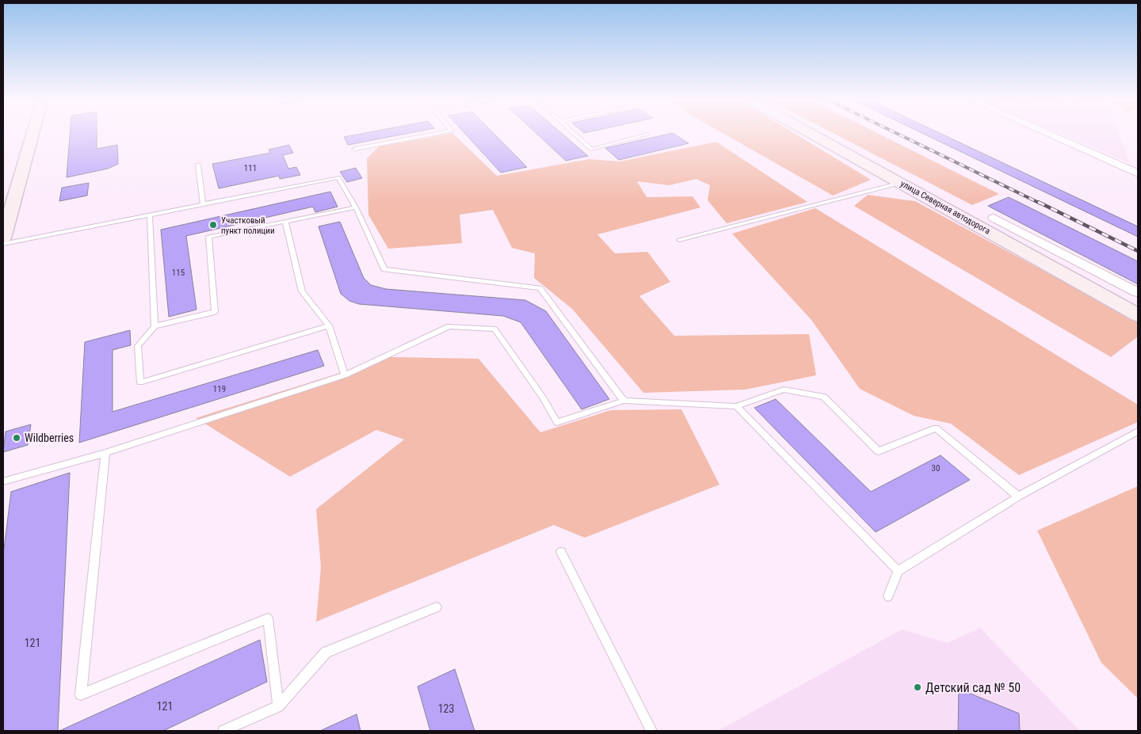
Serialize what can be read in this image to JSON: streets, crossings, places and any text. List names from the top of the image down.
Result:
{
  "streets": {
    "main road": ["улица Северная автодорога"]
  },
  "places": ["Участковый пункт полиции", "Wildberries", "Детский сад № 50"],
  "house_numbers": [
    "111",
    "115",
    "119",
    "30",
    "121",
    "121",
    "123"
  ]
}
